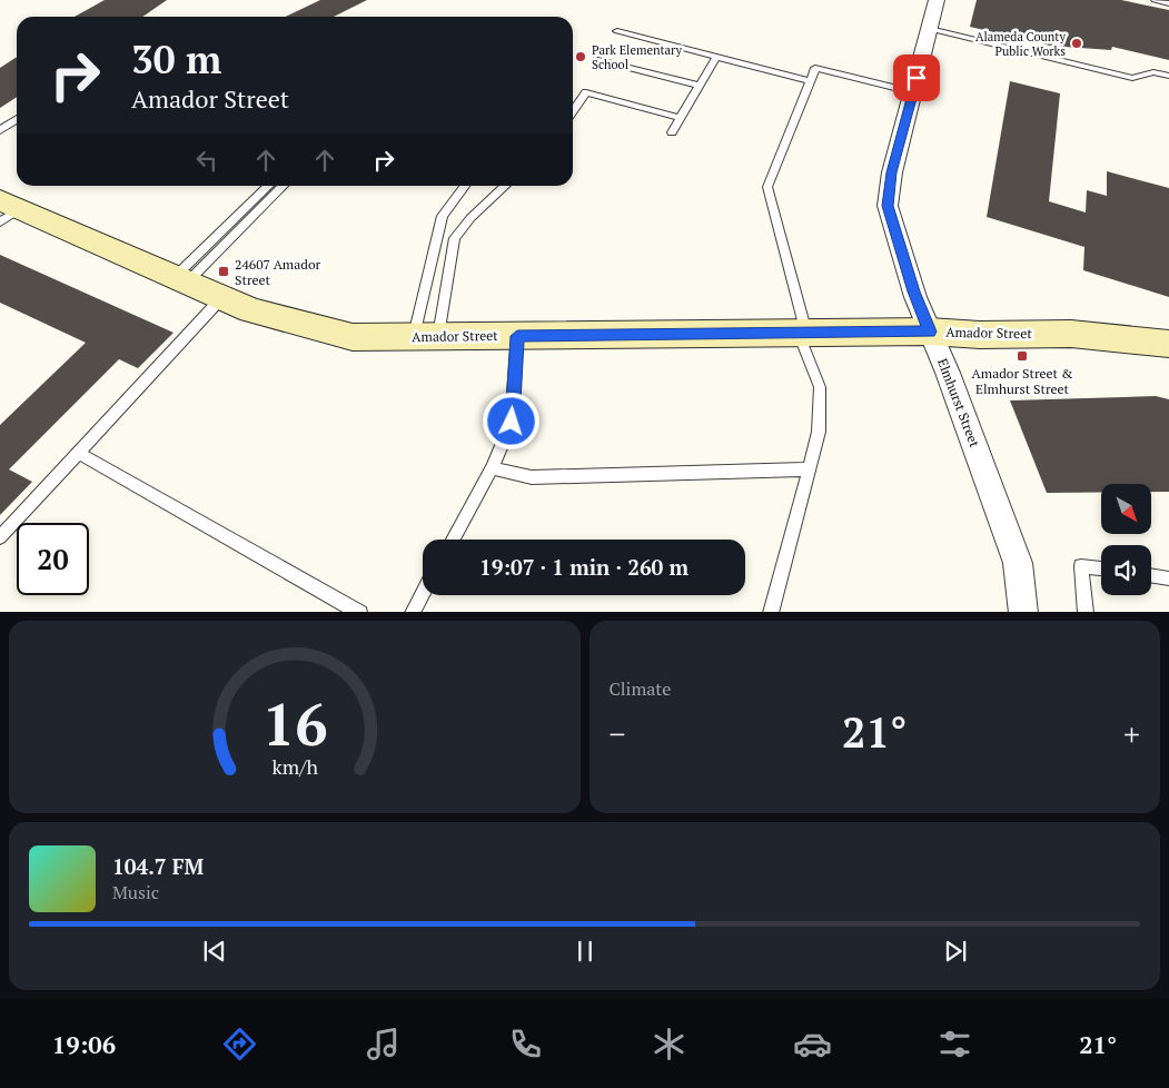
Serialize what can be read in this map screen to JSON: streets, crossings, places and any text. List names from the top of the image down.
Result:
{
  "streets": {
    "street": ["Amador Street", "Elmhurst Street"]
  },
  "crossings": [
    ["Amador Street", "Elmhurst Street"]
  ],
  "places": {
    "other": ["Alameda County Public Works", "Park Elementary School"],
    "transit": ["24607 Amador Street", "Amador Street & Elmhurst Street"]
  },
  "north": "bottom right",
  "page": {
    "turn": ["30 m", "Amador Street"],
    "limit": "20",
    "trip": "19:07 · 1 min · 260 m",
    "tile": "Climate",
    "heat": ["−", "21°", "+"],
    "song": ["104.7 FM", "Music"],
    "tabs": ["19:06", "21°"],
    "gauge": ["16", "km/h"]
  }
}
